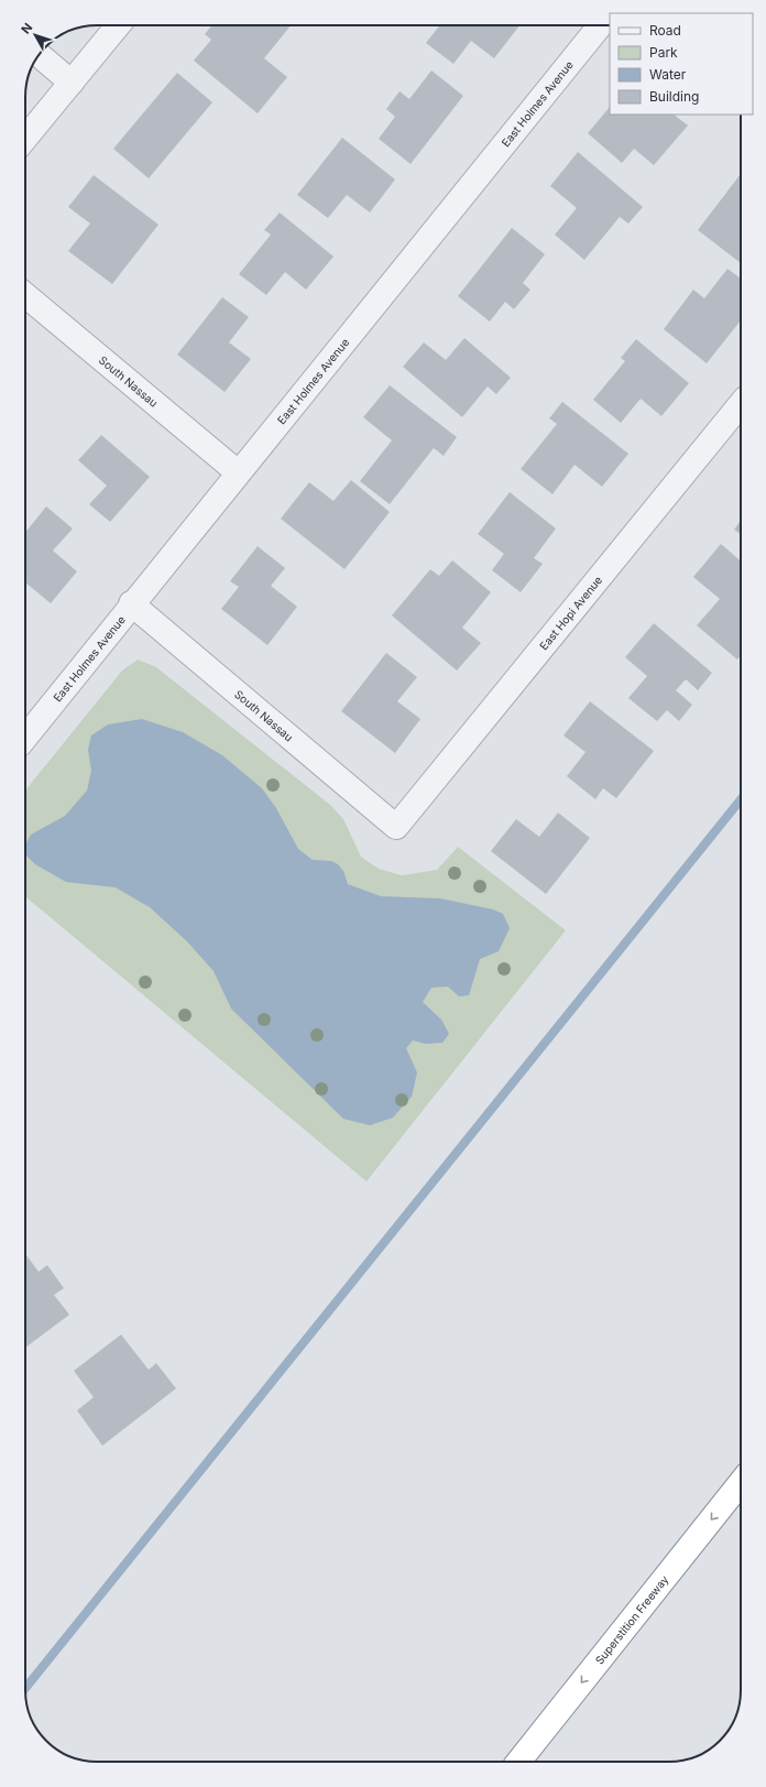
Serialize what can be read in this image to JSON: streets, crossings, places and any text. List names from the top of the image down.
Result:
{
  "streets": {
    "highway": ["Superstition Freeway"],
    "street": ["East Holmes Avenue", "South Nassau", "East Hopi Avenue"]
  },
  "crossings": [
    ["East Holmes Avenue", "South Nassau"],
    ["South Nassau", "East Hopi Avenue"]
  ],
  "one_way": ["Superstition Freeway"],
  "legend": [
    "Road",
    "Park",
    "Water",
    "Building"
  ],
  "north": "top left"
}
